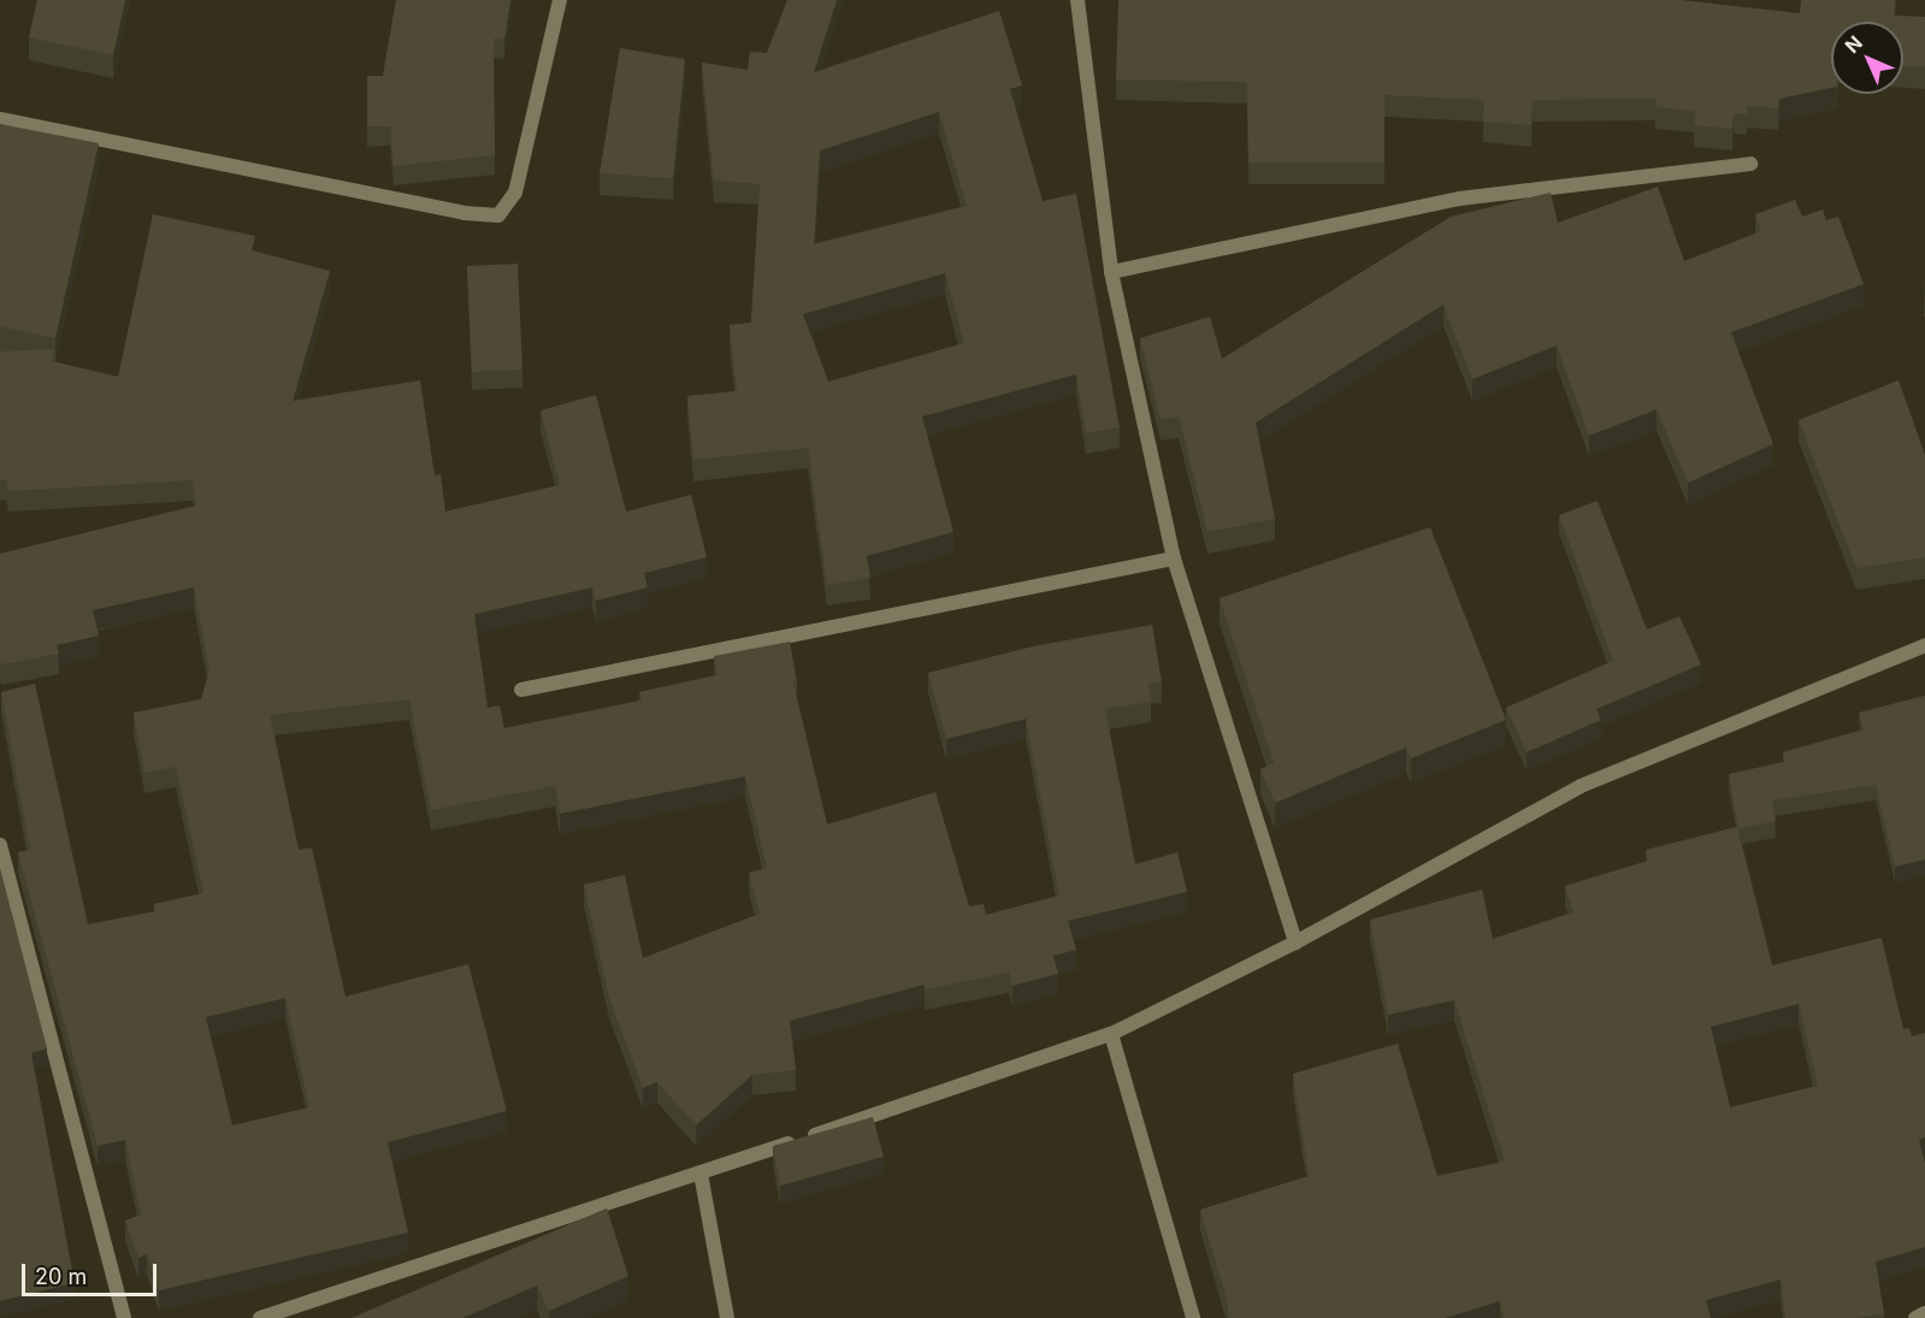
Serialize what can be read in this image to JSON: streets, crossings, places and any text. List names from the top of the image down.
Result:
{
  "scale_bar": "20 m",
  "north": "top left"
}
